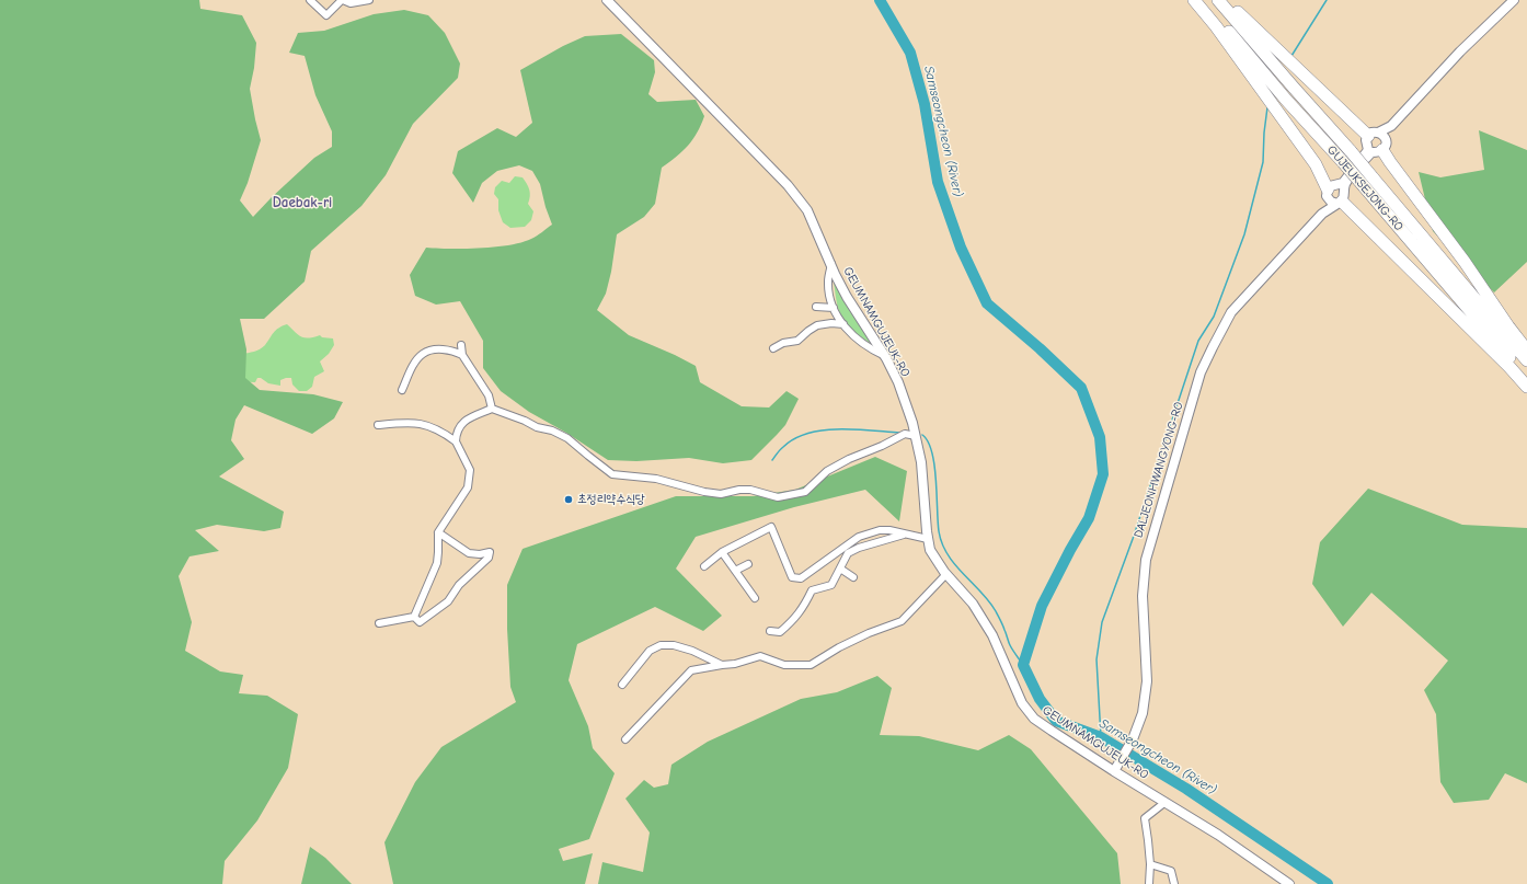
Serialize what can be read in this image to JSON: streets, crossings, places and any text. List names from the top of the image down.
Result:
{
  "streets": {
    "highway": ["GUJEUKSEJONG-RO"],
    "main road": ["GEUMNAMGUJEUK-RO", "DALJEONHWANGYONG-RO"]
  },
  "crossings": [
    ["GEUMNAMGUJEUK-RO", "DALJEONHWANGYONG-RO"]
  ],
  "districts": ["Daebak-ri"],
  "water": ["Samseongcheon (River)"],
  "places": ["초정리약수식당"]
}
